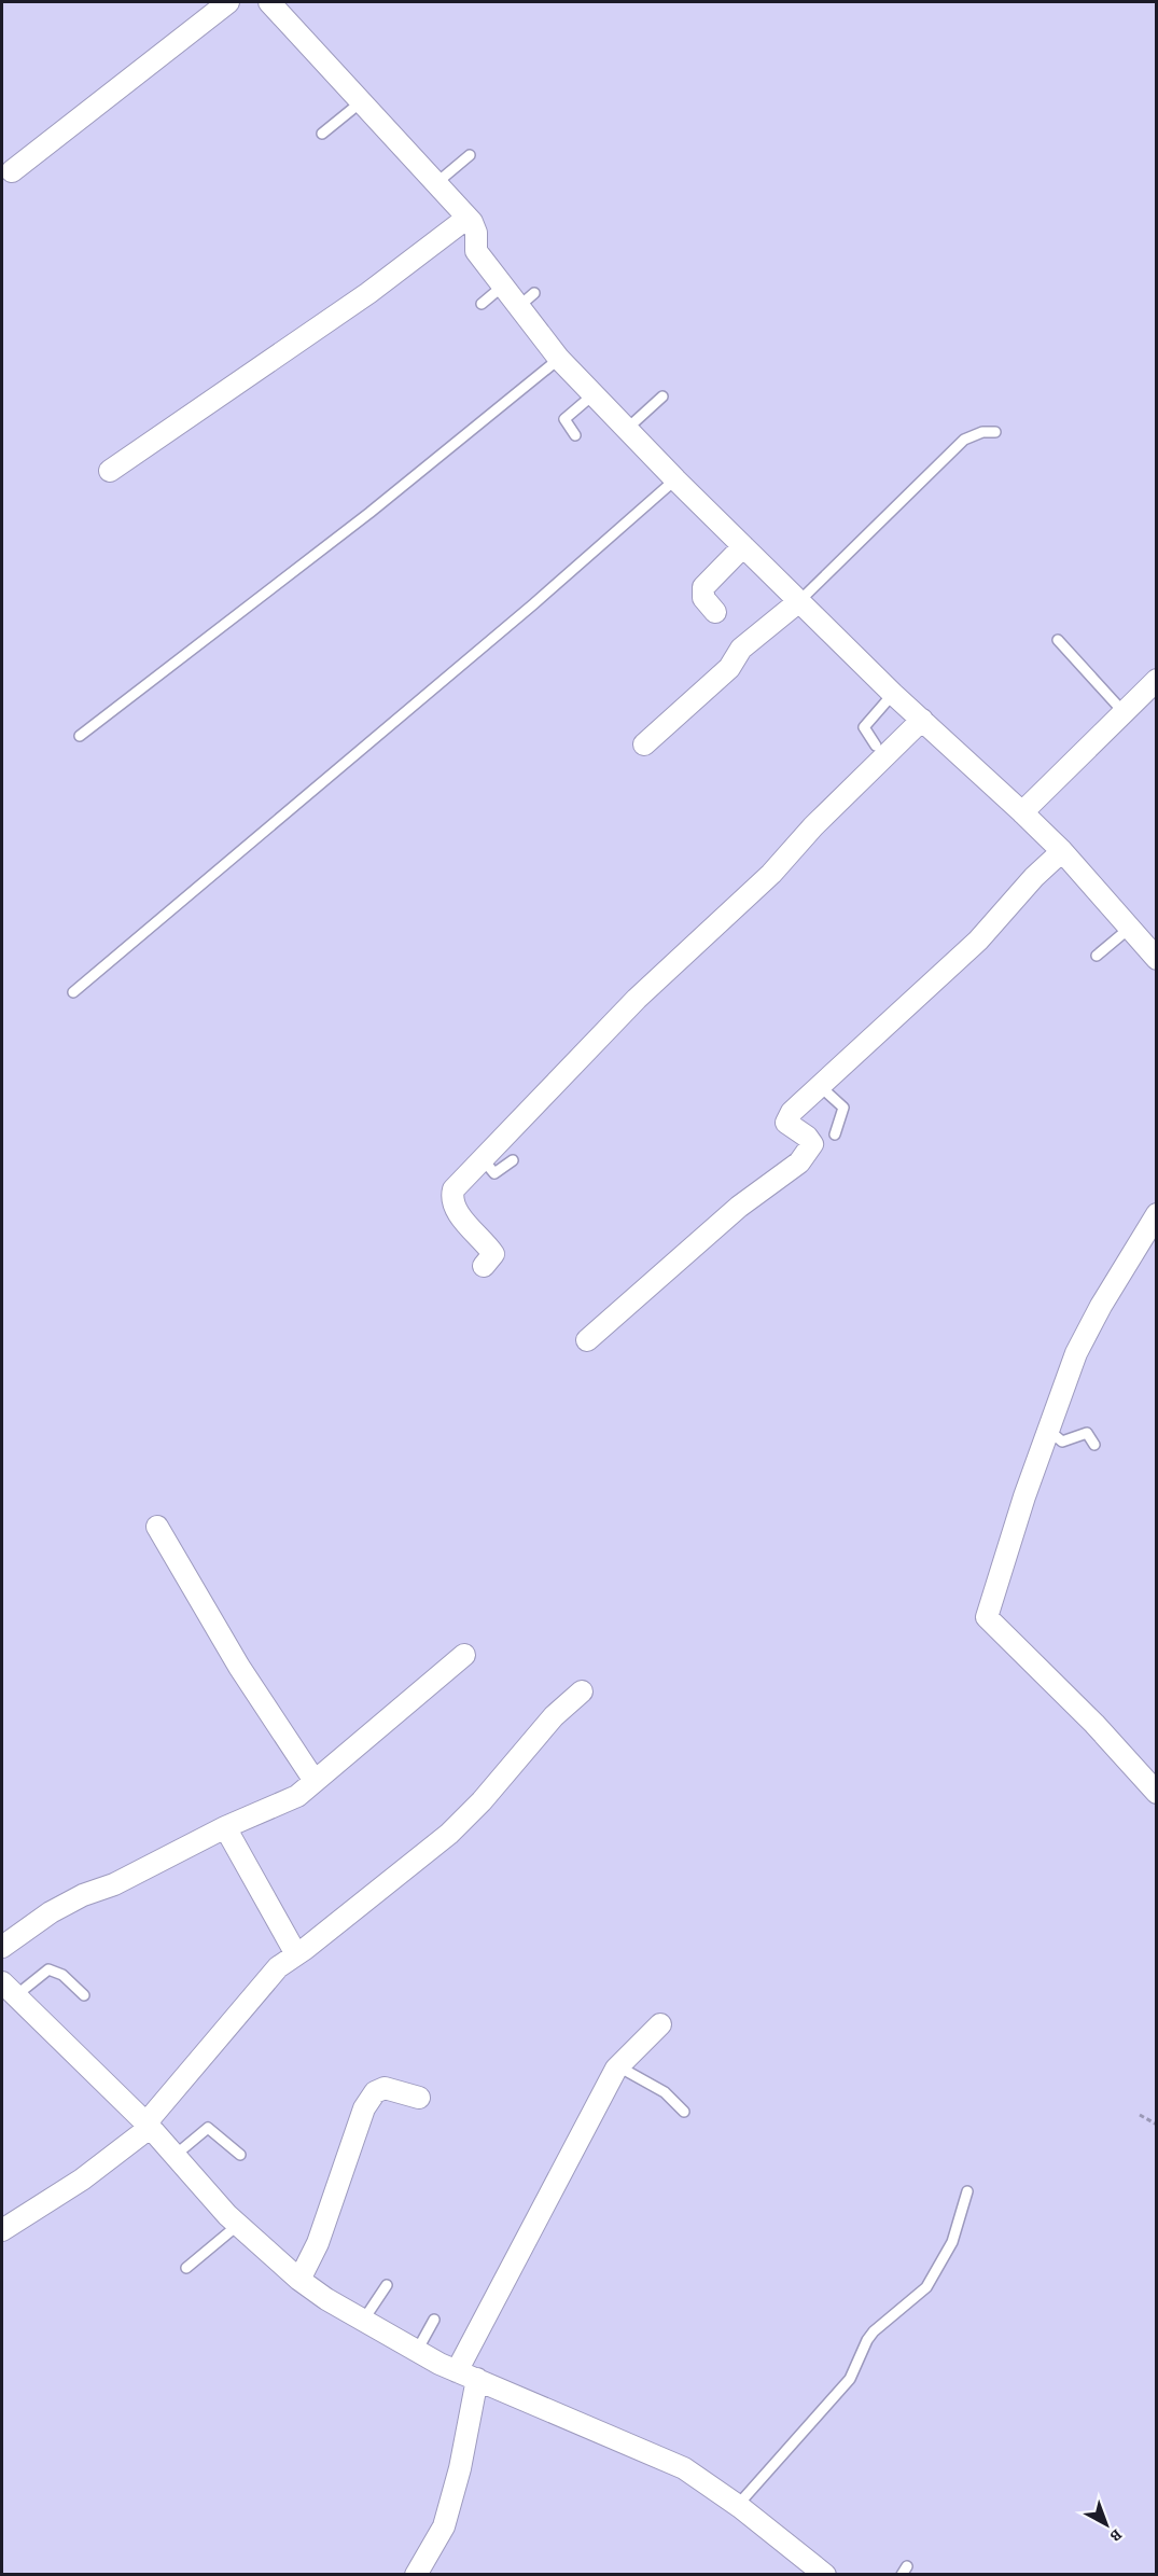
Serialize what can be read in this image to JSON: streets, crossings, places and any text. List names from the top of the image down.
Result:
{
  "north": "bottom right"
}
